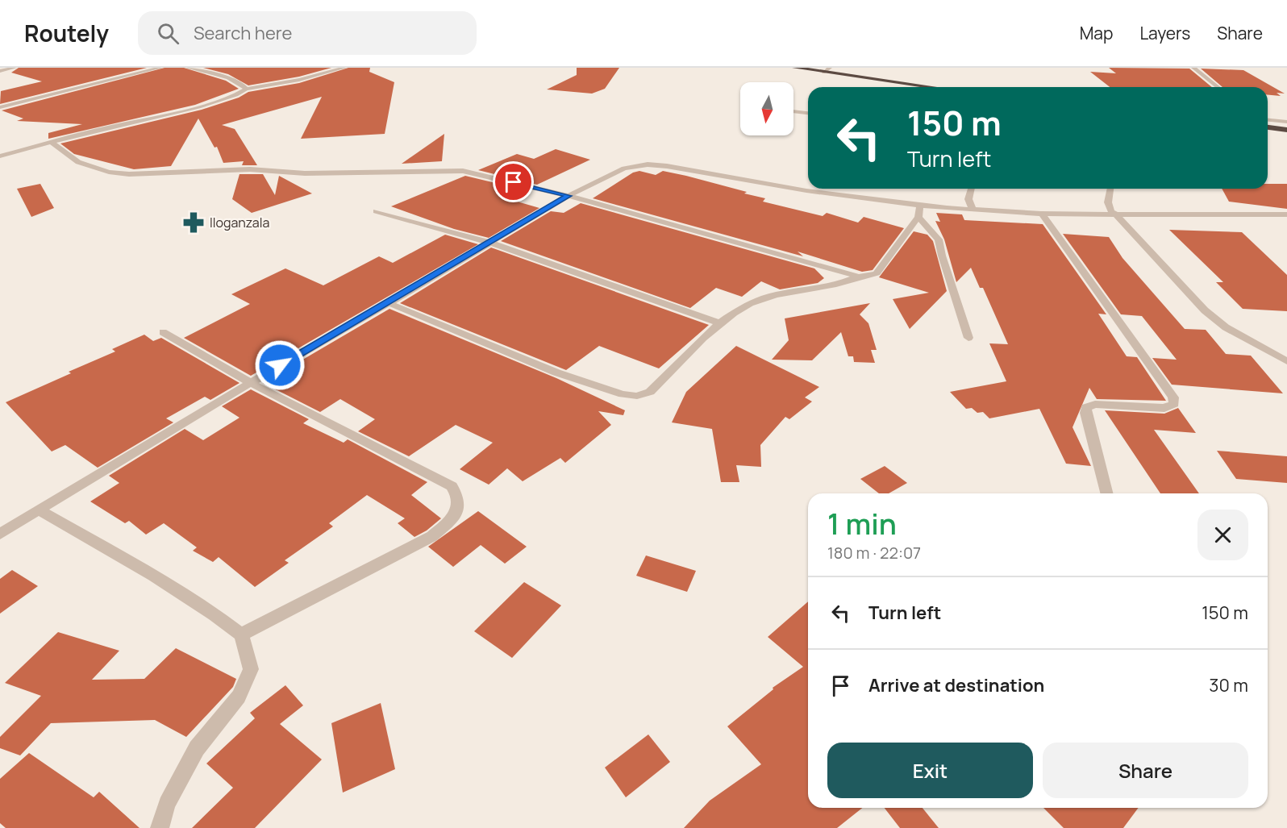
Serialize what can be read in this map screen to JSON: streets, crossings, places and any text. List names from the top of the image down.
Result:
{
  "places": {
    "pharmacy": ["Iloganzala"]
  },
  "north": "bottom",
  "page": {
    "header": "Routely",
    "search": "Search here",
    "nav": ["Map", "Layers", "Share"],
    "turn": ["150 m", "Turn left"],
    "heading": ["1 min", "180 m · 22:07"],
    "list": [
      {
        "name": "Turn left",
        "value": "150 m"
      },
      {
        "name": "Arrive at destination",
        "value": "30 m"
      }
    ],
    "buttons": ["Exit", "Share"]
  }
}
